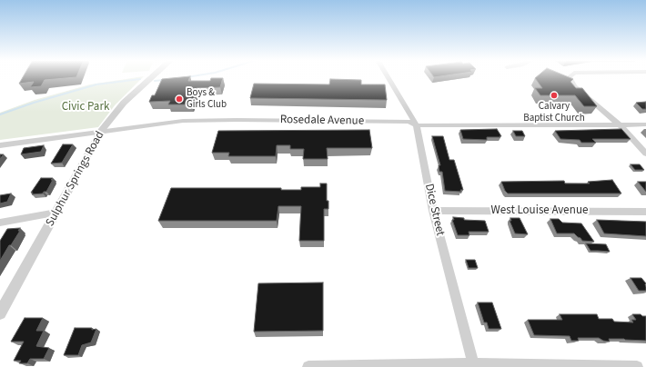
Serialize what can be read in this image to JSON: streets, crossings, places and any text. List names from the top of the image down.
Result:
{
  "streets": {
    "street": [
      "Rosedale Avenue",
      "Sulphur Springs Road",
      "Dice Street",
      "West Louise Avenue"
    ]
  },
  "crossings": [
    ["Rosedale Avenue", "Sulphur Springs Road"],
    ["Rosedale Avenue", "Dice Street"],
    ["Dice Street", "West Louise Avenue"]
  ],
  "parks": ["Civic Park"],
  "places": ["Calvary Baptist Church", "Boys & Girls Club"]
}
